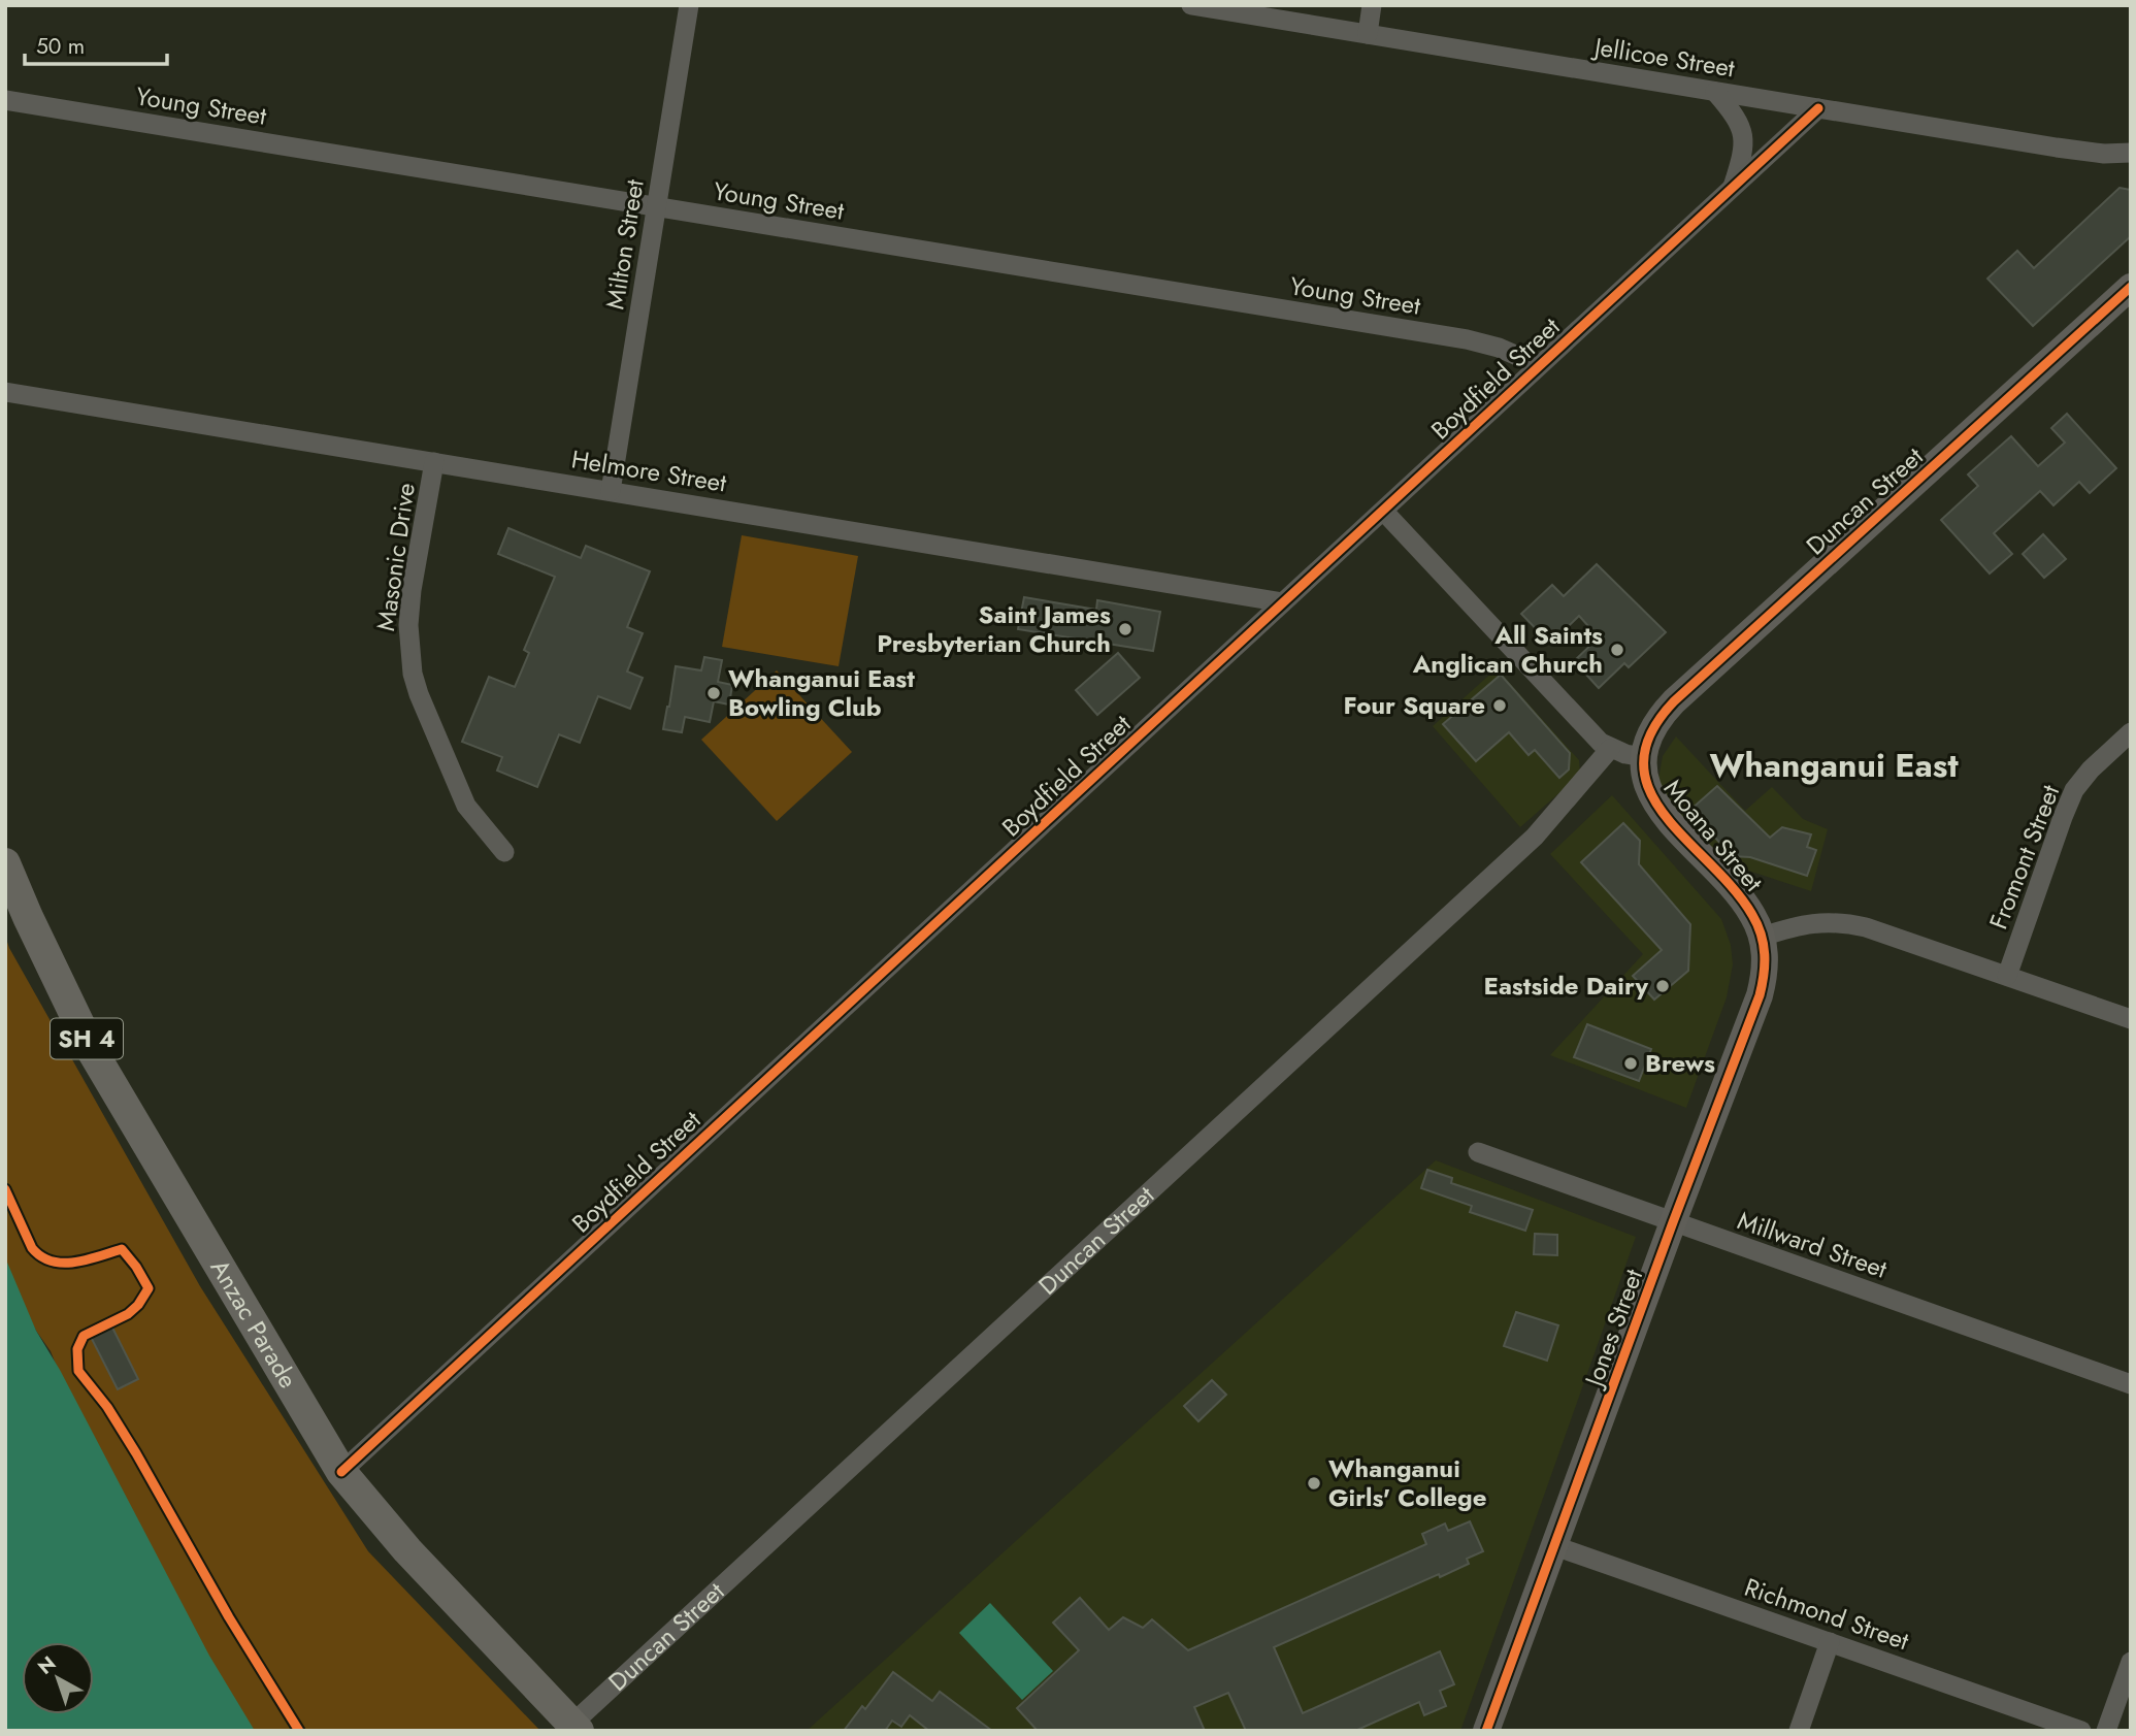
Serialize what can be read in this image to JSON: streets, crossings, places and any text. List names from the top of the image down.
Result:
{
  "streets": {
    "main road": [
      "Duncan Street",
      "Moana Street",
      "SH 4",
      "Anzac Parade",
      "Jones Street"
    ],
    "street": [
      "Jellicoe Street",
      "Young Street",
      "Milton Street",
      "Boydfield Street",
      "Helmore Street",
      "Masonic Drive",
      "Fromont Street",
      "Millward Street",
      "Richmond Street"
    ]
  },
  "crossings": [
    ["Jellicoe Street", "Boydfield Street"],
    ["Young Street", "Milton Street"],
    ["Young Street", "Boydfield Street"],
    ["Milton Street", "Helmore Street"],
    ["Boydfield Street", "Helmore Street"],
    ["Boydfield Street", "Moana Street"],
    ["Boydfield Street", "Anzac Parade"],
    ["Helmore Street", "Masonic Drive"],
    ["Duncan Street", "Moana Street"],
    ["Duncan Street", "Anzac Parade"],
    ["Moana Street", "Jones Street"],
    ["Millward Street", "Jones Street"],
    ["Jones Street", "Richmond Street"]
  ],
  "districts": ["Whanganui East"],
  "places": [
    "Saint James Presbyterian Church",
    "All Saints Anglican Church",
    "Whanganui East Bowling Club",
    "Four Square",
    "Eastside Dairy",
    "Brews",
    "Whanganui Girls' College"
  ],
  "scale_bar": "50 m",
  "north": "top left"
}
